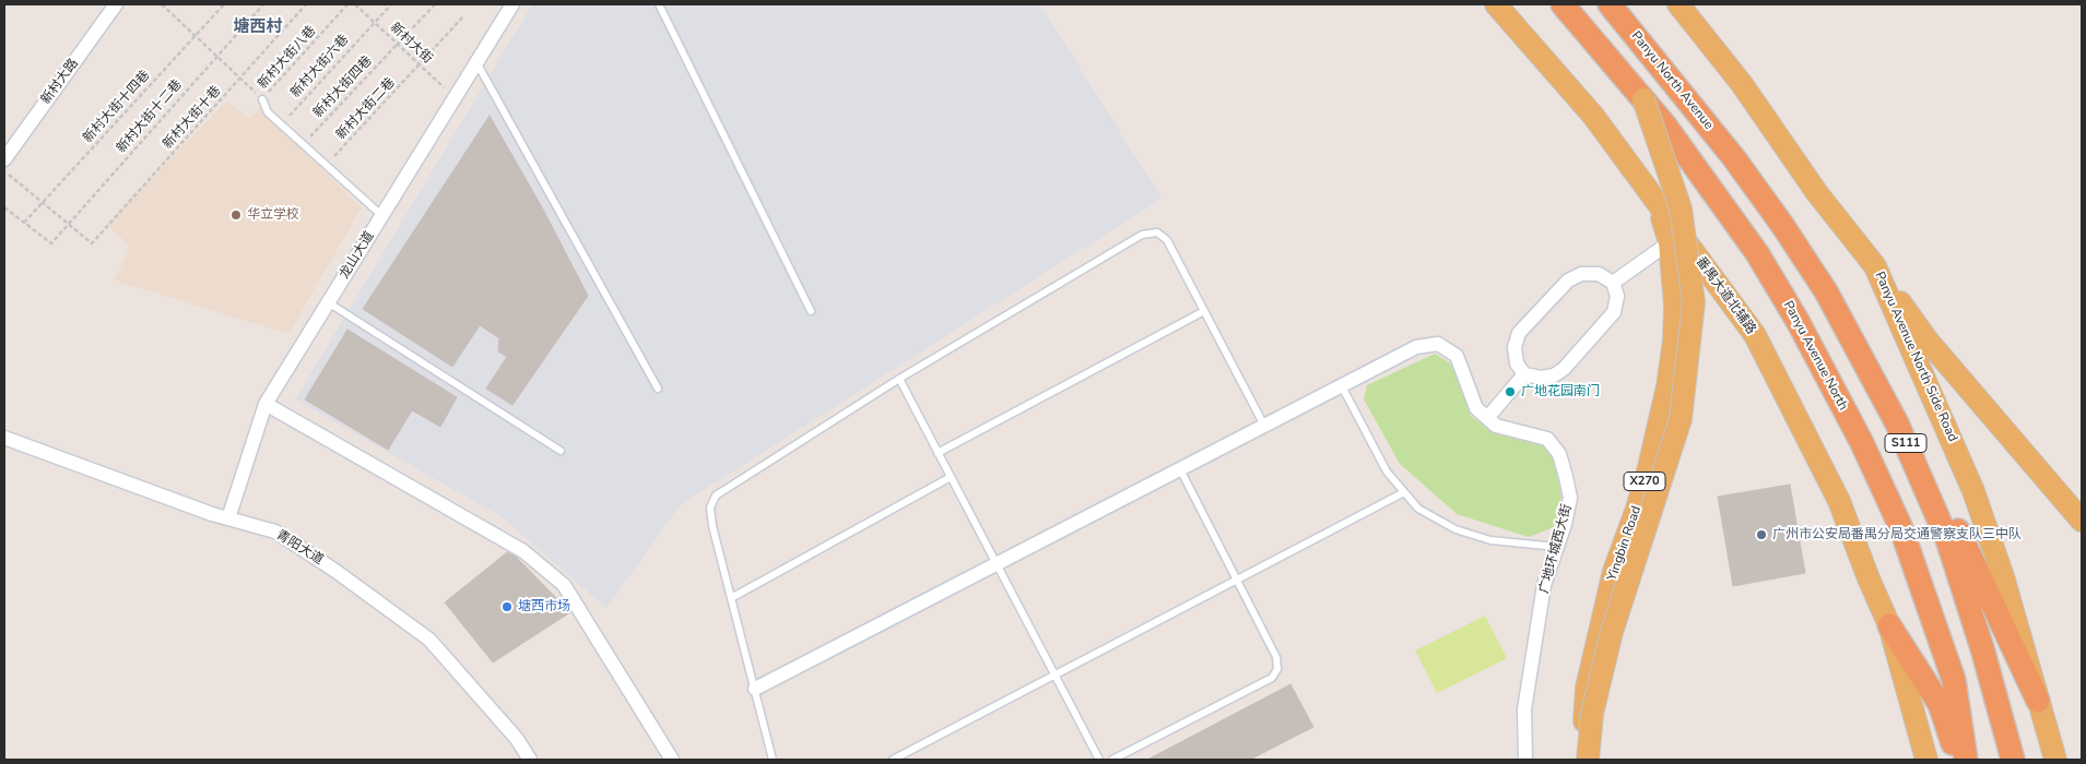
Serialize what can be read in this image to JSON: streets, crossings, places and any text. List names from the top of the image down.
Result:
{
  "streets": {
    "highway": ["Panyu North Avenue", "Panyu Avenue North", "S111"],
    "main road": [
      "番禺大道北辅路",
      "Panyu Avenue North Side Road",
      "X270",
      "Yingbin Road"
    ],
    "street": [
      "新村大路",
      "龙山大道",
      "青阳大道",
      "广地环城西大街"
    ],
    "path": [
      "新村大街",
      "新村大街八巷",
      "新村大街六巷",
      "新村大街四巷",
      "新村大街十四巷",
      "新村大街二巷",
      "新村大街十二巷",
      "新村大街十巷"
    ]
  },
  "crossings": [
    ["新村大街", "新村大街六巷"],
    ["新村大街", "新村大街四巷"],
    ["新村大街", "新村大街二巷"],
    ["新村大街", "龙山大道"],
    ["Panyu North Avenue", "S111"],
    ["新村大街十四巷", "新村大街十二巷"],
    ["新村大街十二巷", "新村大街十巷"],
    ["龙山大道", "青阳大道"],
    ["番禺大道北辅路", "Yingbin Road"]
  ],
  "districts": ["塘西村"],
  "places": [
    "华立学校",
    "广地花园南门",
    "广州市公安局番禺分局交通警察支队三中队",
    "塘西市场"
  ]
}
